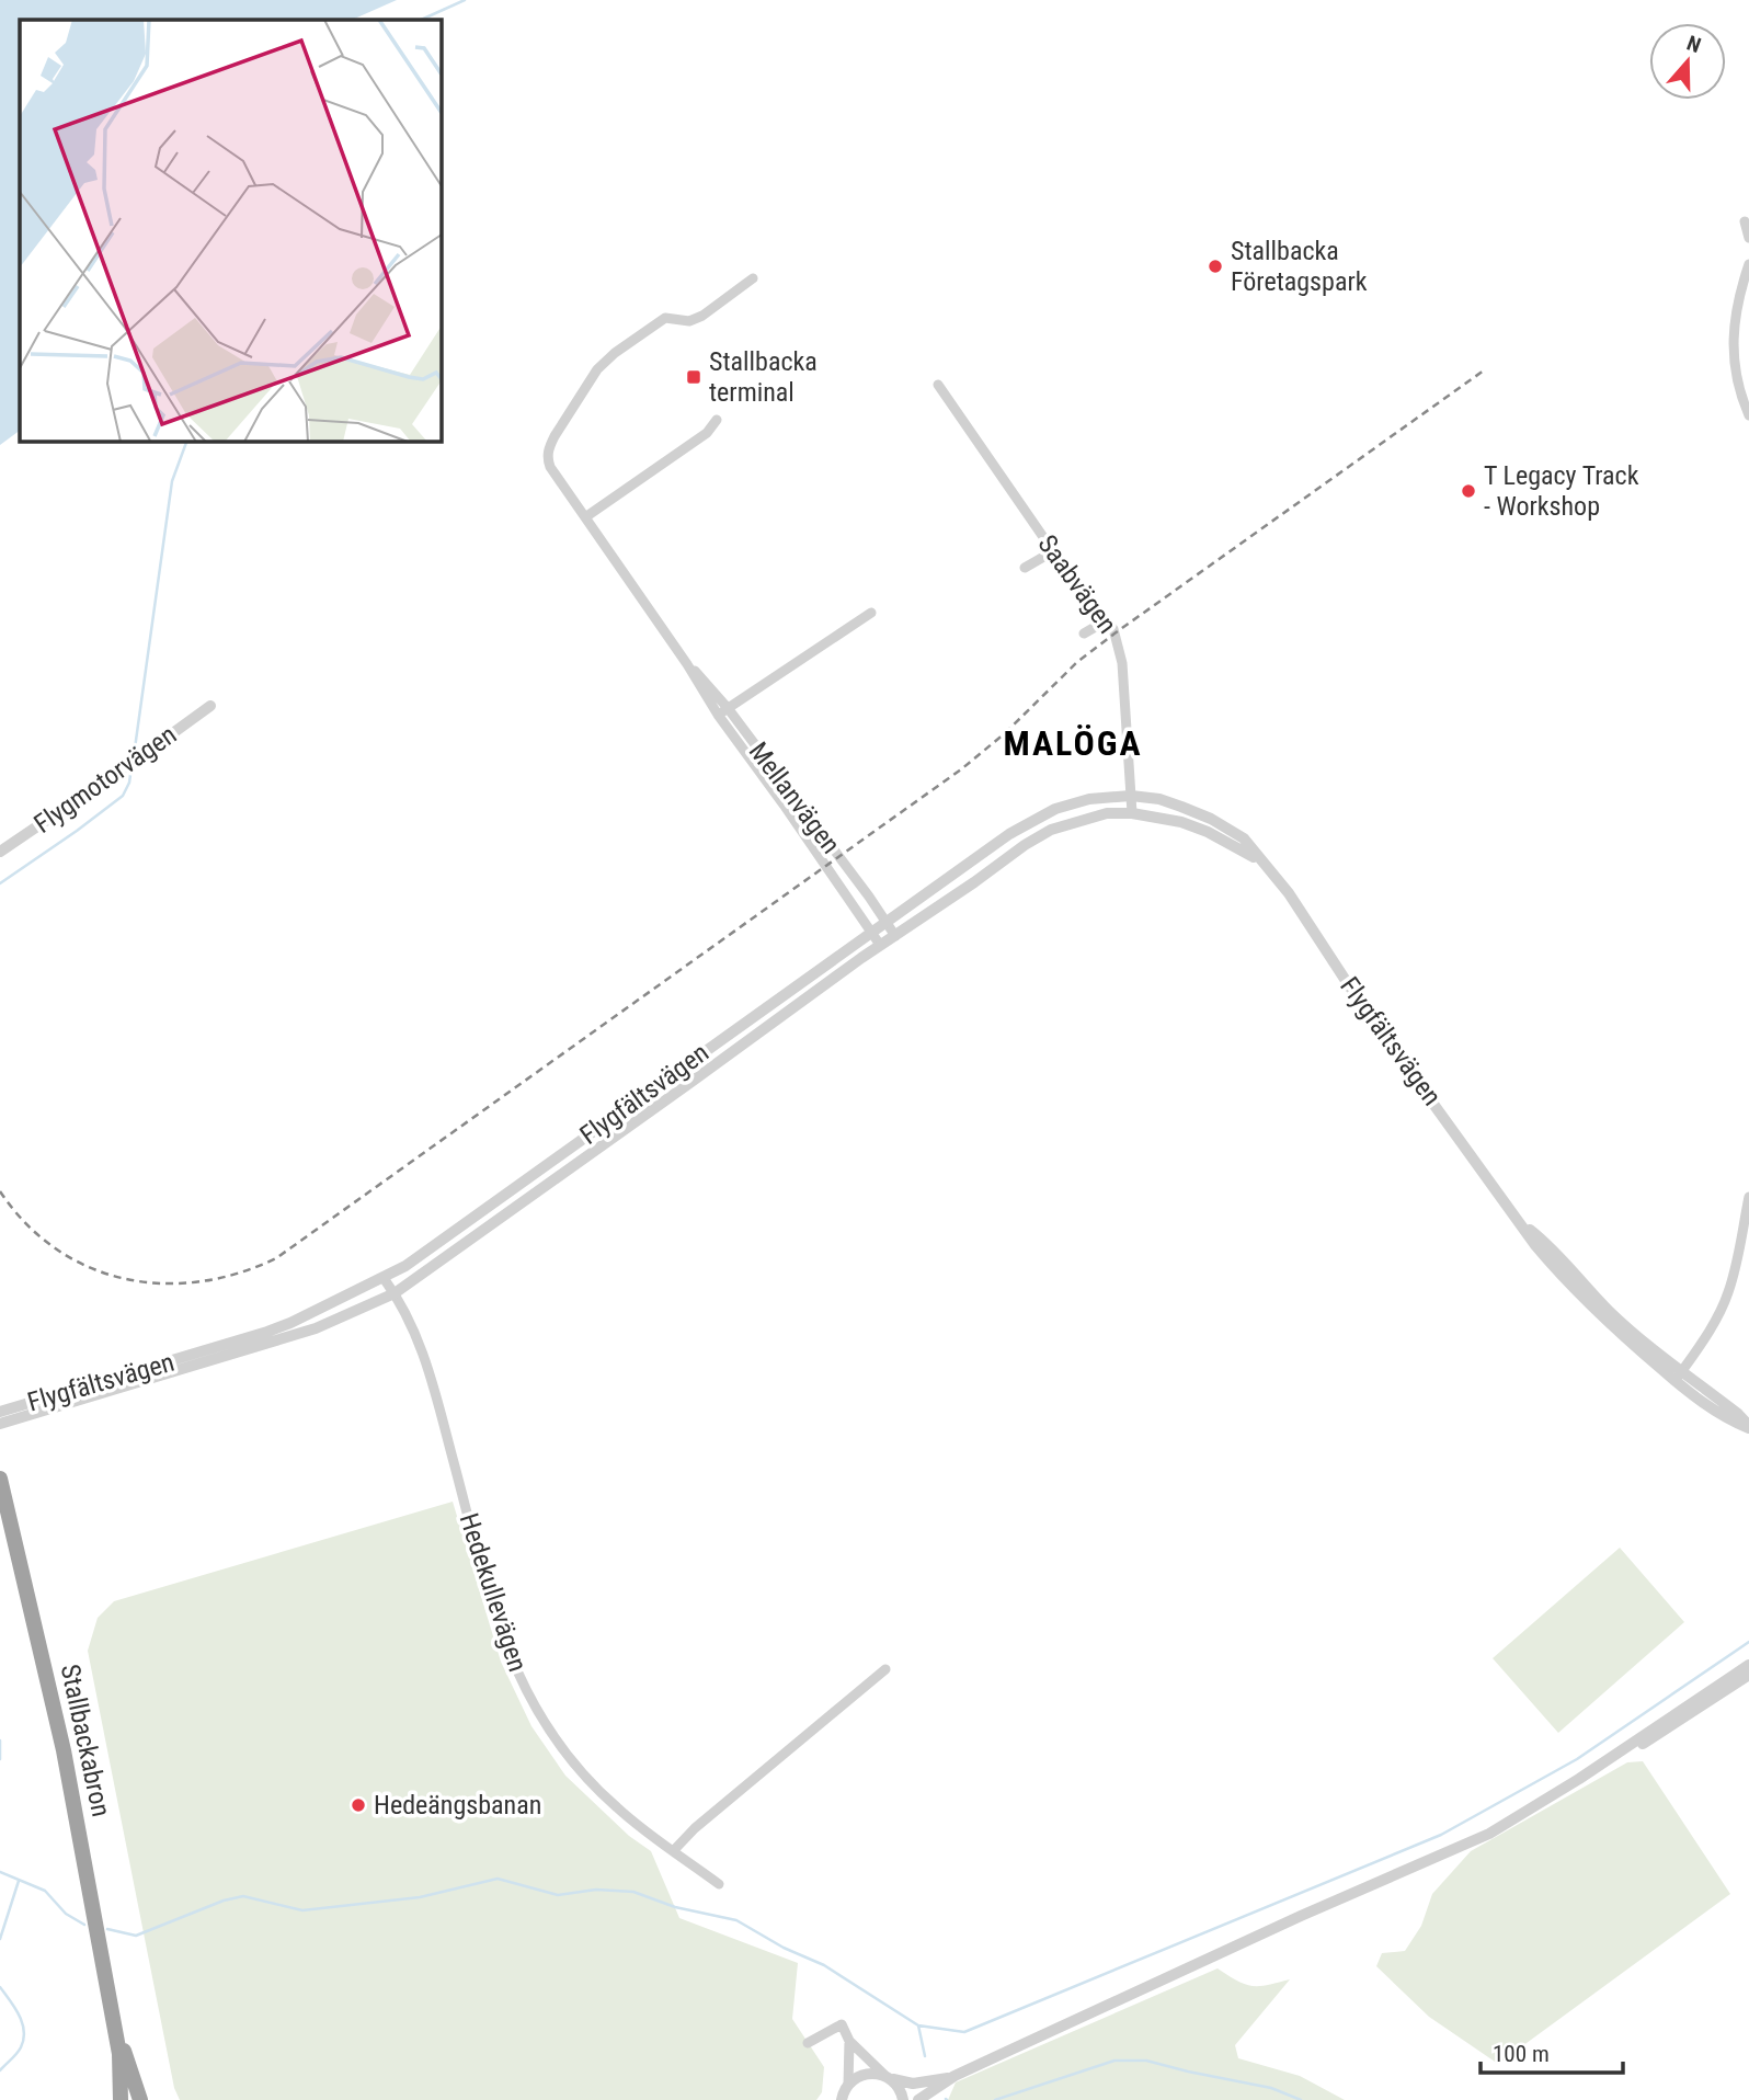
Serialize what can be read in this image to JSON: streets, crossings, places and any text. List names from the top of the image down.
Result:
{
  "streets": {
    "highway": ["Stallbackabron"],
    "street": [
      "Saabvägen",
      "Flygmotorvägen",
      "Mellanvägen",
      "Flygfältsvägen",
      "Hedekullevägen"
    ]
  },
  "crossings": [
    ["Saabvägen", "Flygfältsvägen"],
    ["Mellanvägen", "Flygfältsvägen"],
    ["Flygfältsvägen", "Hedekullevägen"]
  ],
  "districts": ["MALÖGA"],
  "places": {
    "other": ["Stallbacka Företagspark", "T Legacy Track - Workshop", "Hedeängsbanan"],
    "transit": ["Stallbacka terminal"]
  },
  "scale_bar": "100 m",
  "north": "top"
}
